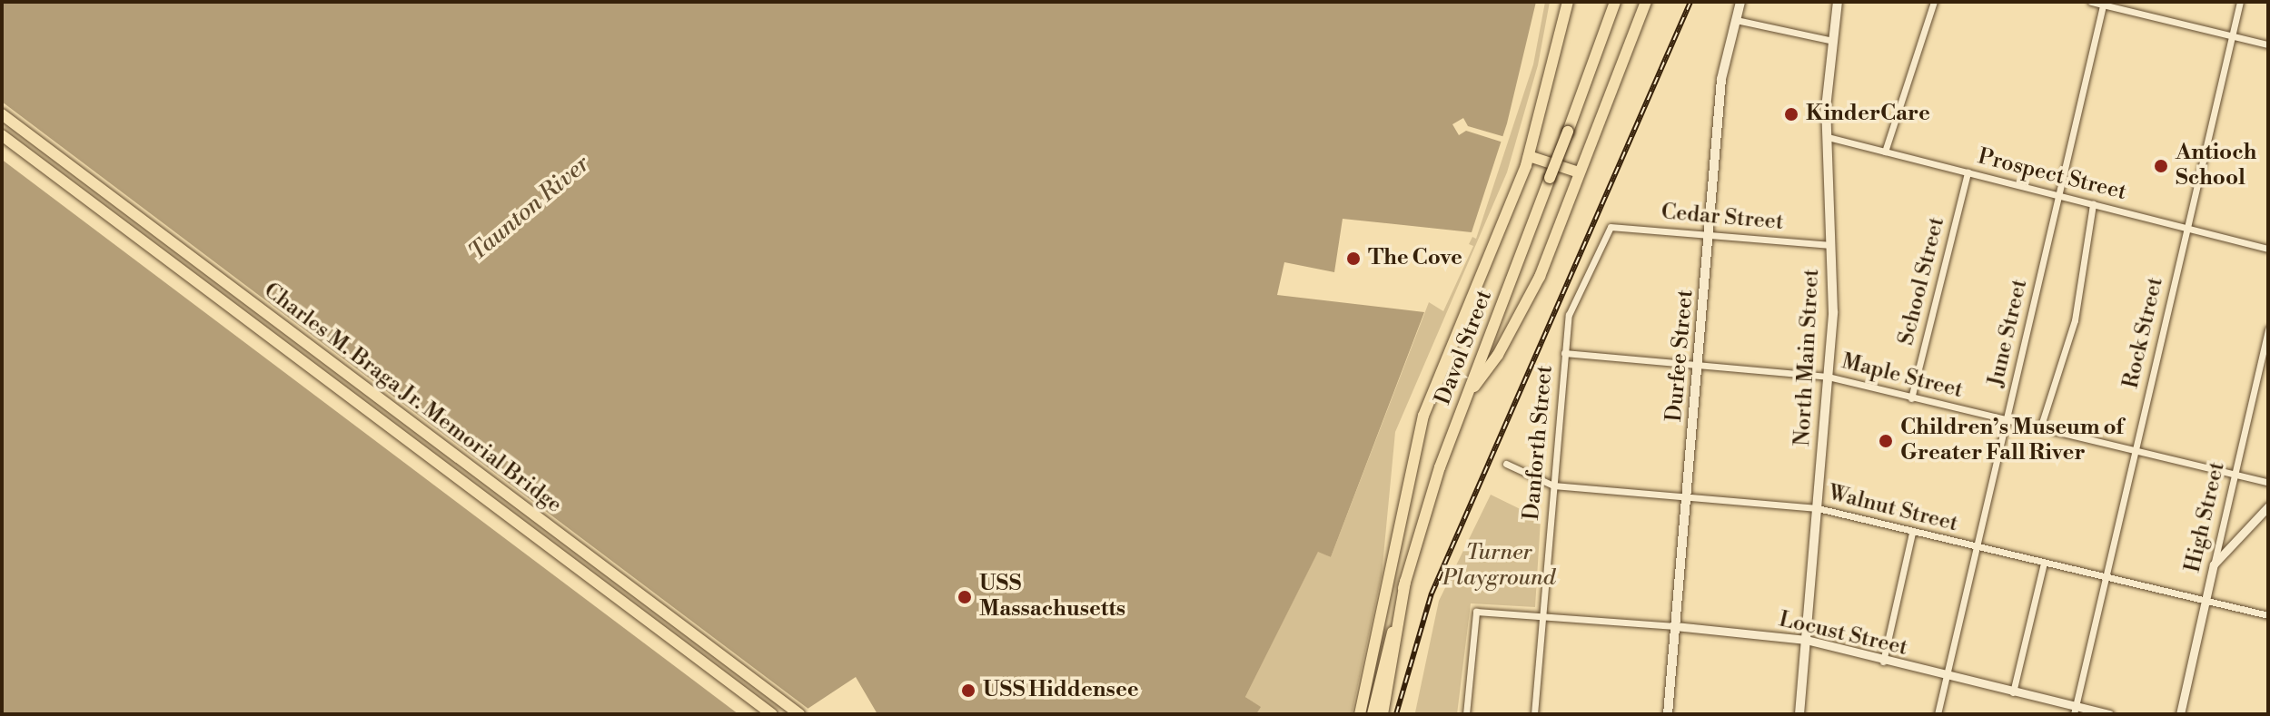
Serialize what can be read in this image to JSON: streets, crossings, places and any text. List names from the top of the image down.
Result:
{
  "streets": {
    "highway": ["Davol Street", "Charles M. Braga Jr. Memorial Bridge"],
    "main road": ["Durfee Street", "North Main Street"],
    "street": [
      "Prospect Street",
      "Cedar Street",
      "School Street",
      "June Street",
      "Rock Street",
      "Maple Street",
      "Danforth Street",
      "Walnut Street",
      "High Street",
      "Locust Street"
    ]
  },
  "crossings": [
    ["Prospect Street", "School Street"],
    ["Prospect Street", "June Street"],
    ["Prospect Street", "Rock Street"],
    ["Prospect Street", "North Main Street"],
    ["Cedar Street", "Durfee Street"],
    ["Cedar Street", "North Main Street"],
    ["Cedar Street", "Danforth Street"],
    ["School Street", "Maple Street"],
    ["June Street", "Maple Street"],
    ["June Street", "Walnut Street"],
    ["June Street", "Locust Street"],
    ["Rock Street", "Maple Street"],
    ["Rock Street", "Walnut Street"],
    ["Rock Street", "Locust Street"],
    ["Durfee Street", "Maple Street"],
    ["Durfee Street", "Walnut Street"],
    ["Durfee Street", "Locust Street"],
    ["North Main Street", "Maple Street"],
    ["North Main Street", "Walnut Street"],
    ["North Main Street", "Locust Street"],
    ["Maple Street", "Danforth Street"],
    ["Maple Street", "High Street"],
    ["Danforth Street", "Walnut Street"],
    ["Danforth Street", "Locust Street"],
    ["Walnut Street", "High Street"]
  ],
  "water": ["Taunton River"],
  "parks": ["Turner Playground"],
  "places": [
    "KinderCare",
    "Antioch School",
    "The Cove",
    "Children’s Museum of Greater Fall River",
    "USS Massachusetts",
    "USS Hiddensee"
  ]
}
